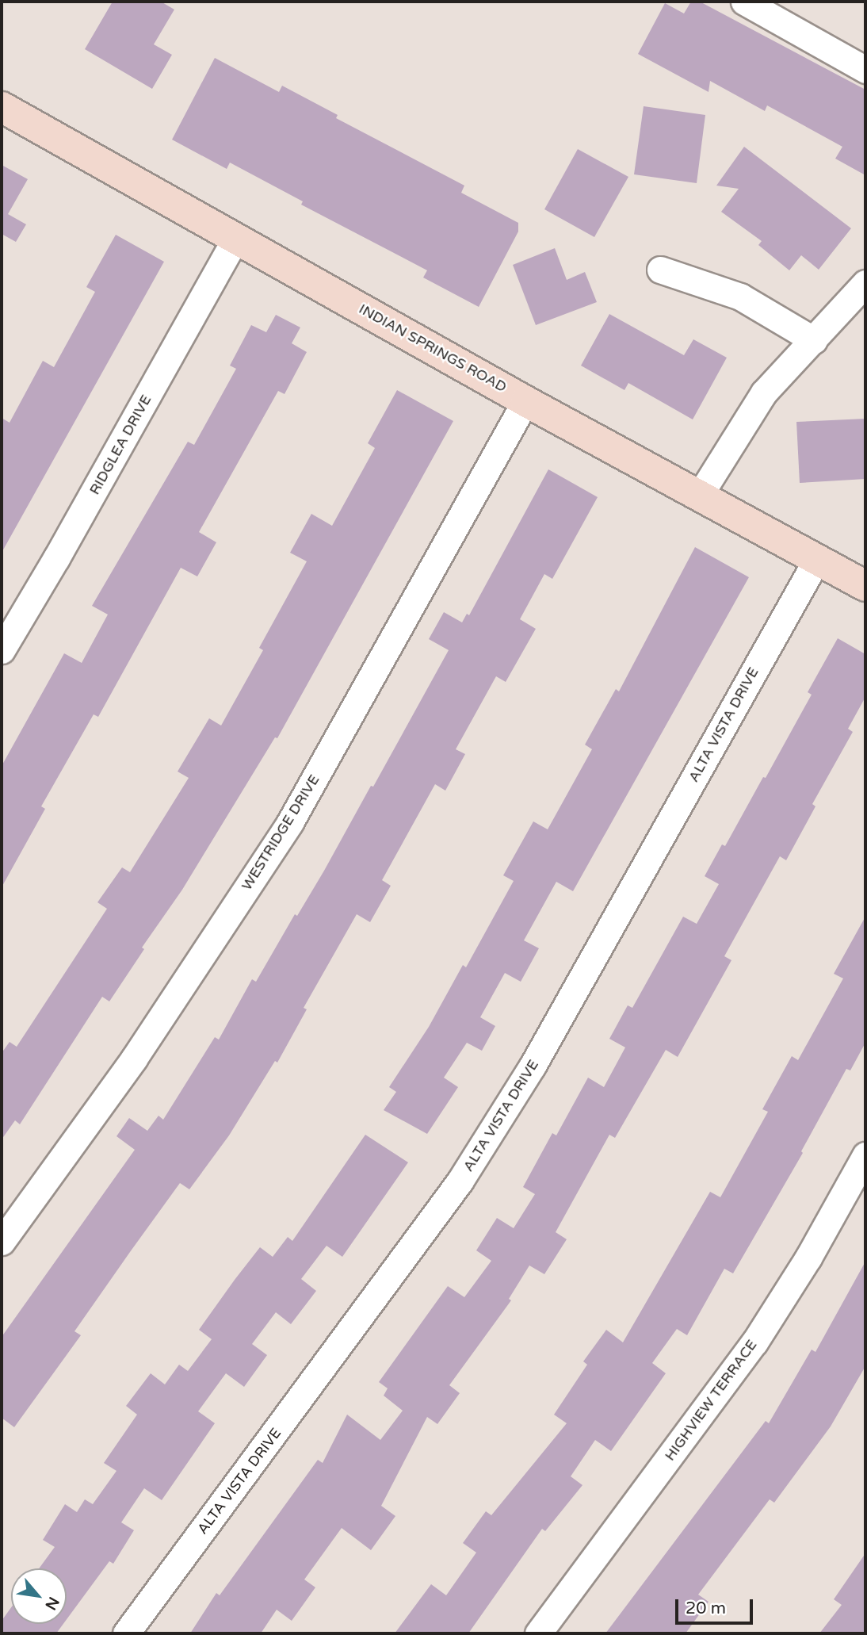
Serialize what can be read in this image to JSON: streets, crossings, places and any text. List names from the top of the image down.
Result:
{
  "streets": {
    "street": [
      "INDIAN SPRINGS ROAD",
      "RIDGLEA DRIVE",
      "ALTA VISTA DRIVE",
      "WESTRIDGE DRIVE",
      "HIGHVIEW TERRACE"
    ]
  },
  "crossings": [
    ["INDIAN SPRINGS ROAD", "RIDGLEA DRIVE"],
    ["INDIAN SPRINGS ROAD", "ALTA VISTA DRIVE"],
    ["INDIAN SPRINGS ROAD", "WESTRIDGE DRIVE"]
  ],
  "scale_bar": "20 m",
  "north": "bottom right"
}
